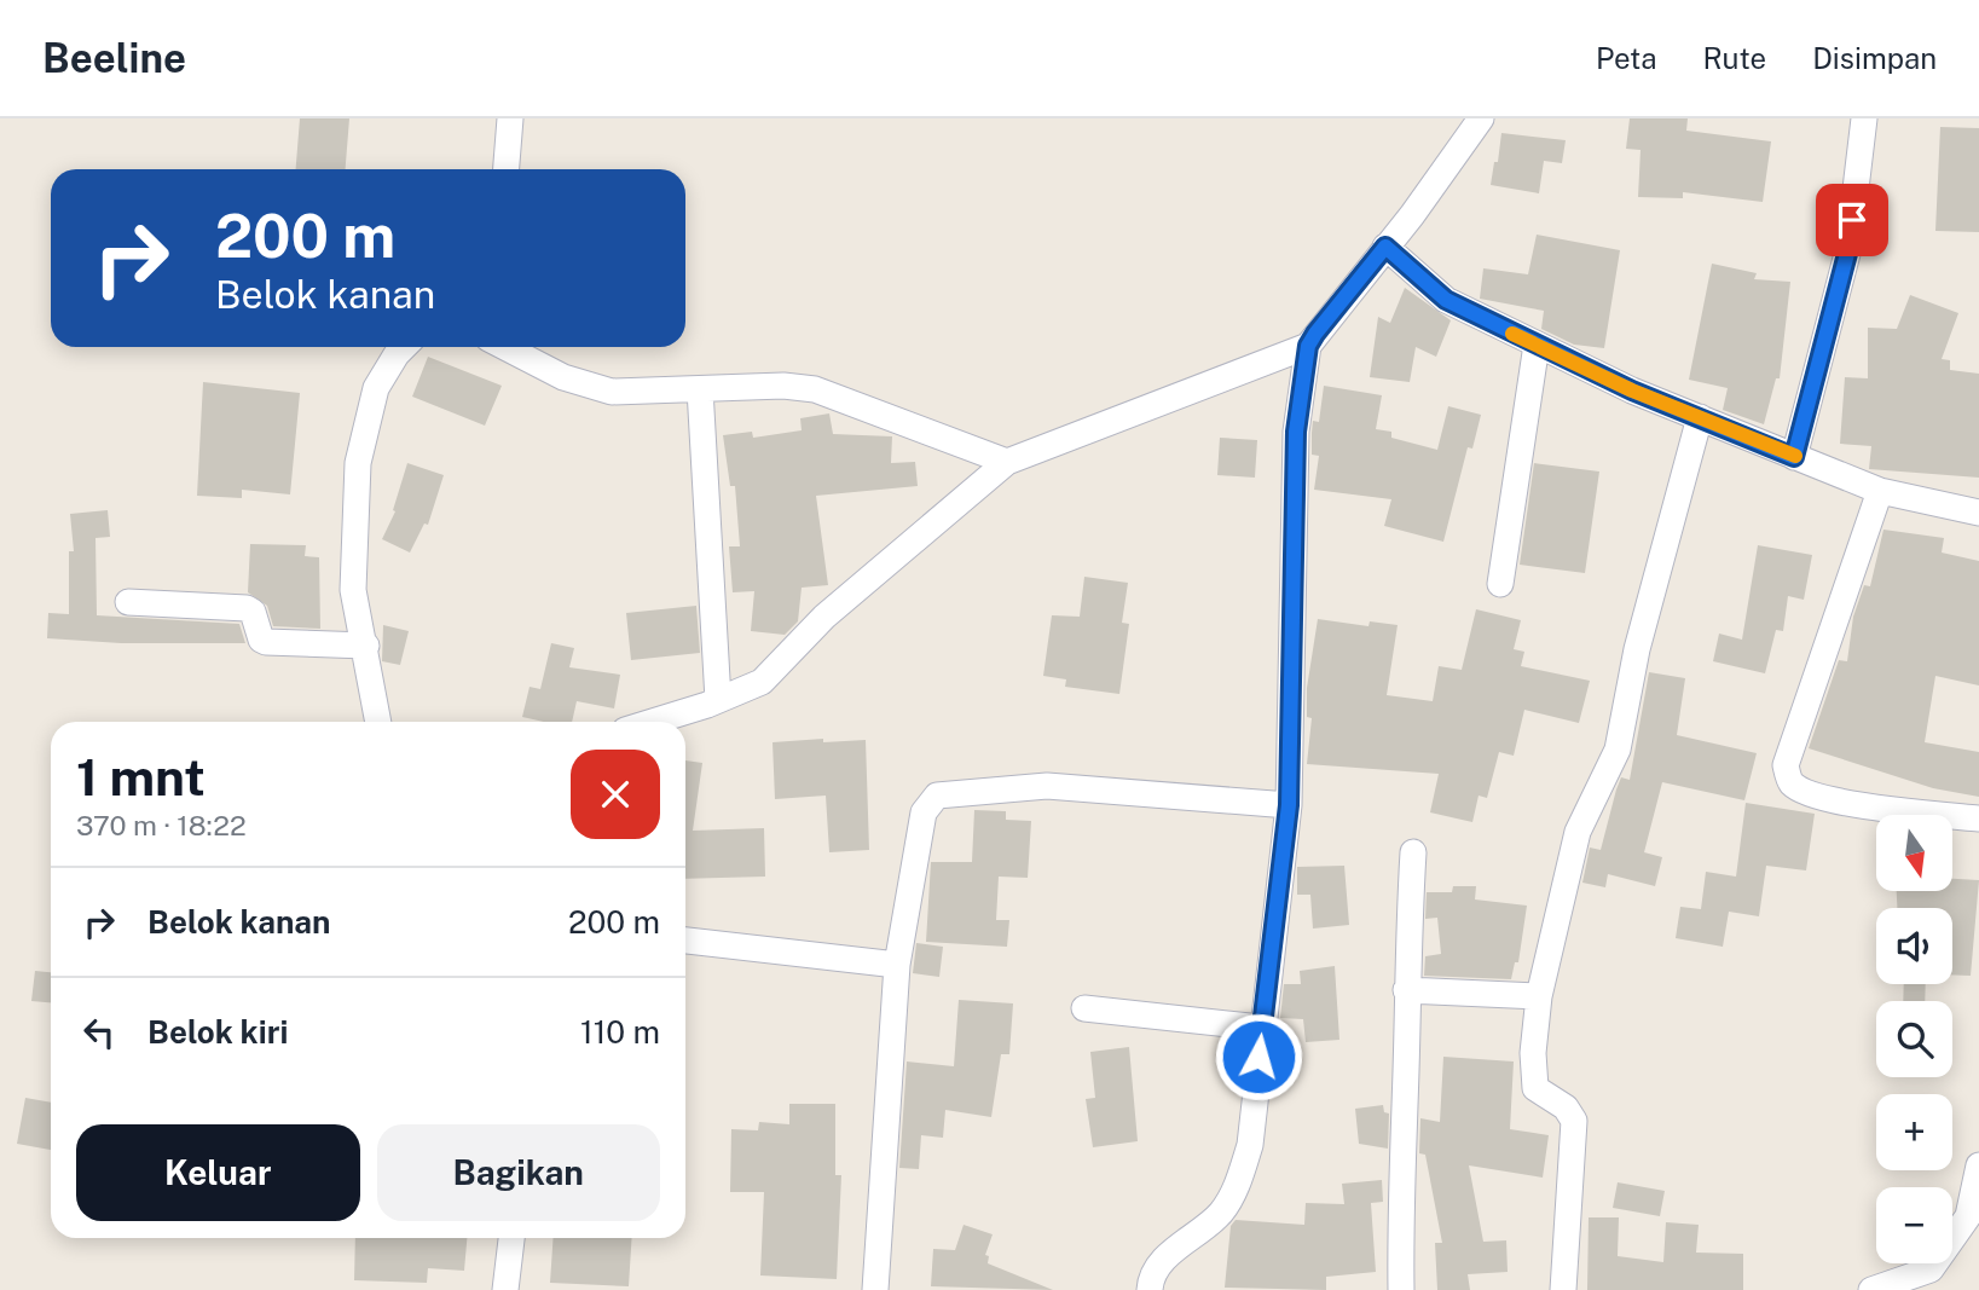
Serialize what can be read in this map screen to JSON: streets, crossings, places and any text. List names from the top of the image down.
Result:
{
  "north": "bottom",
  "page": {
    "header": "Beeline",
    "nav": ["Peta", "Rute", "Disimpan"],
    "turn": ["200 m", "Belok kanan"],
    "heading": ["1 mnt", "370 m · 18:22"],
    "map_buttons": ["+", "−"],
    "list": [
      {
        "name": "Belok kanan",
        "value": "200 m"
      },
      {
        "name": "Belok kiri",
        "value": "110 m"
      }
    ],
    "buttons": ["Keluar", "Bagikan"]
  }
}
